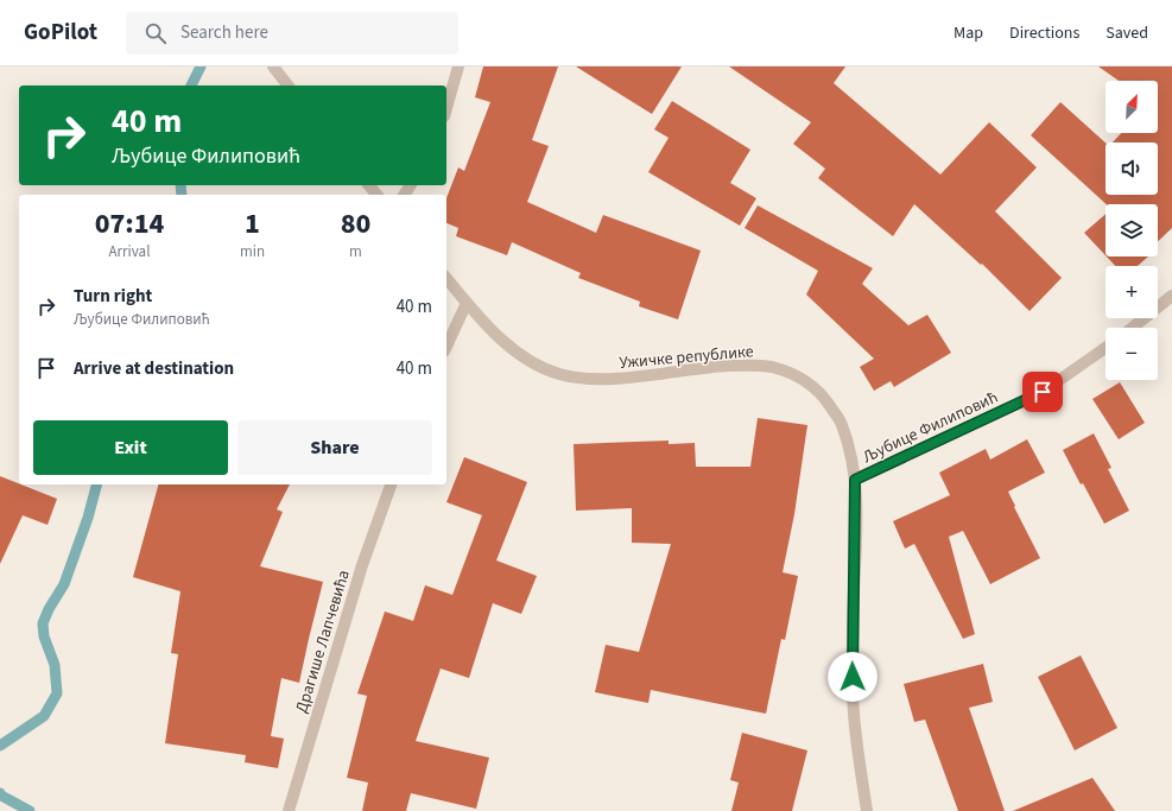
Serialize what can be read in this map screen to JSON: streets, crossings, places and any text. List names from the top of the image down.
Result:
{
  "streets": {
    "street": ["Ужичке републике", "Љубице Филиповић", "Драгише Лапчевића"]
  },
  "crossings": [
    ["Ужичке републике", "Љубице Филиповић"]
  ],
  "north": "top right",
  "page": {
    "header": "GoPilot",
    "search": "Search here",
    "nav": ["Map", "Directions", "Saved"],
    "map_buttons": ["+", "−"],
    "turn": ["40 m", "Љубице Филиповић"],
    "eta": [
      "07:14",
      "Arrival",
      "1",
      "min",
      "80",
      "m"
    ],
    "list": [
      {
        "name": "Turn right",
        "note": "Љубице Филиповић",
        "value": "40 m"
      },
      {
        "name": "Arrive at destination",
        "value": "40 m"
      }
    ],
    "buttons": ["Exit", "Share"]
  }
}
